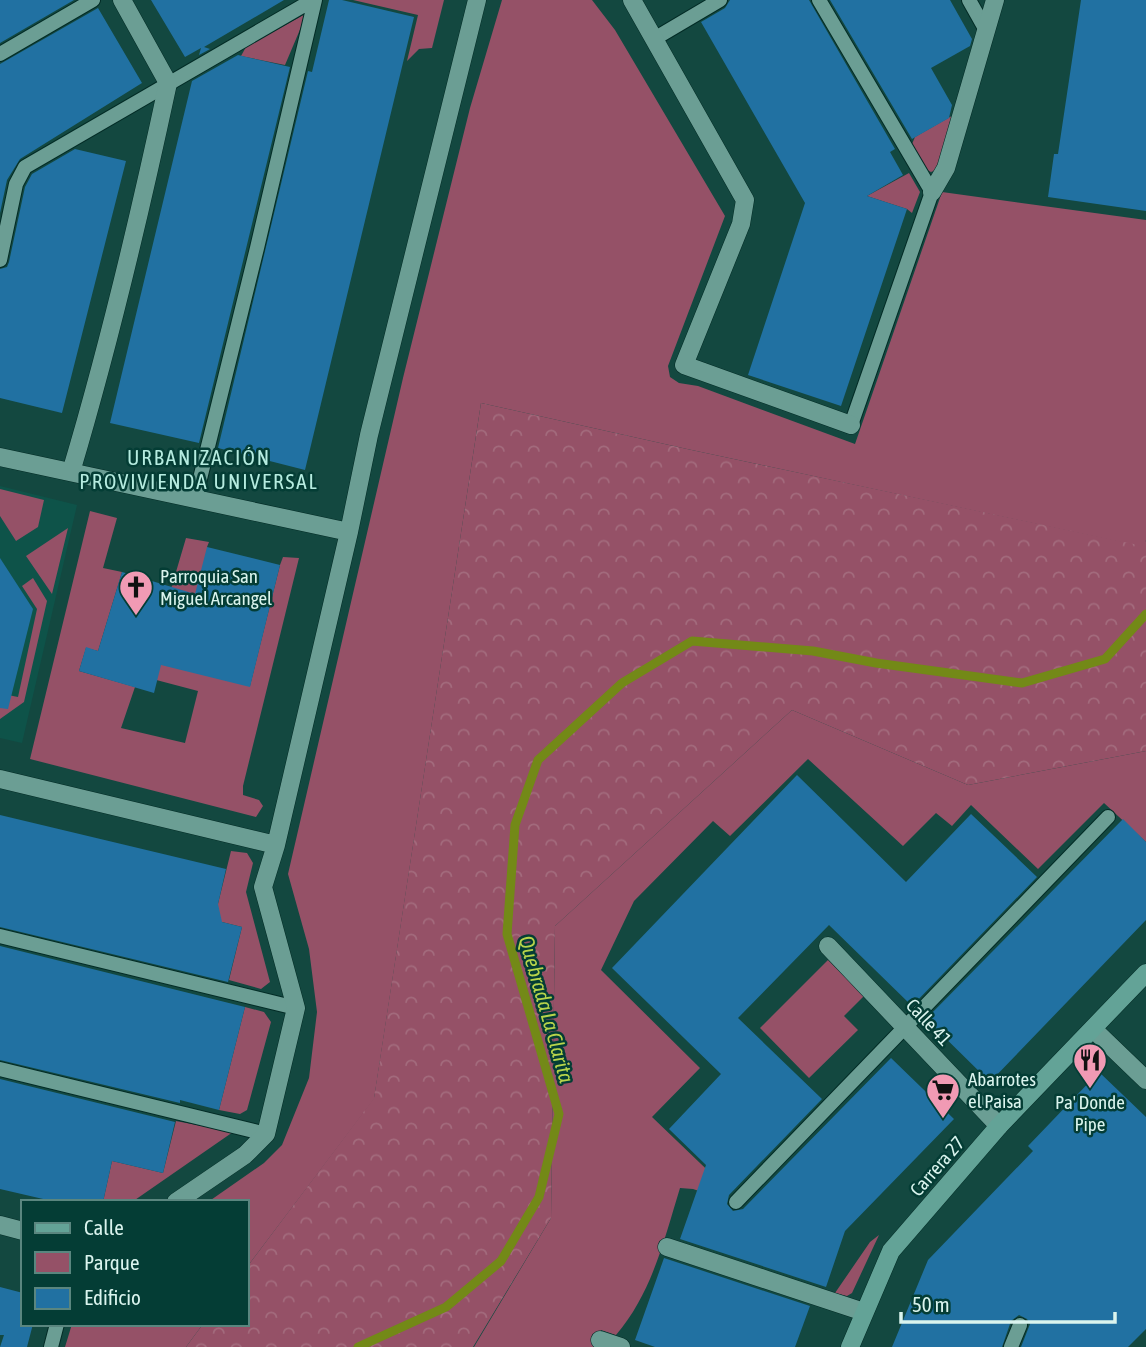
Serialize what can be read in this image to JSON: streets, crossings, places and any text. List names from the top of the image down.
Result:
{
  "streets": {
    "street": ["Calle 41", "Carrera 27"]
  },
  "crossings": [
    ["Calle 41", "Carrera 27"]
  ],
  "districts": ["URBANIZACIÓN PROVIVIENDA UNIVERSAL"],
  "water": ["Quebrada La Clarita"],
  "places": {
    "church": ["Parroquia San Miguel Arcangel"],
    "restaurant": ["Pa' Donde Pipe"],
    "supermarket": ["Abarrotes el Paisa"]
  },
  "legend": ["Calle", "Parque", "Edificio"],
  "scale_bar": "50 m"
}
